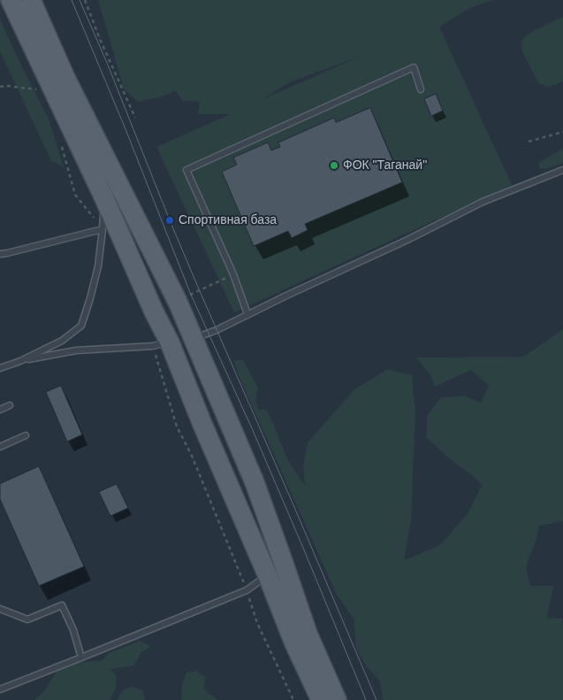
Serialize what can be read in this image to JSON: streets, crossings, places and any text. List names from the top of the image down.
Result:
{
  "places": ["ФОК \"Таганай\"", "Спортивная база"]
}
